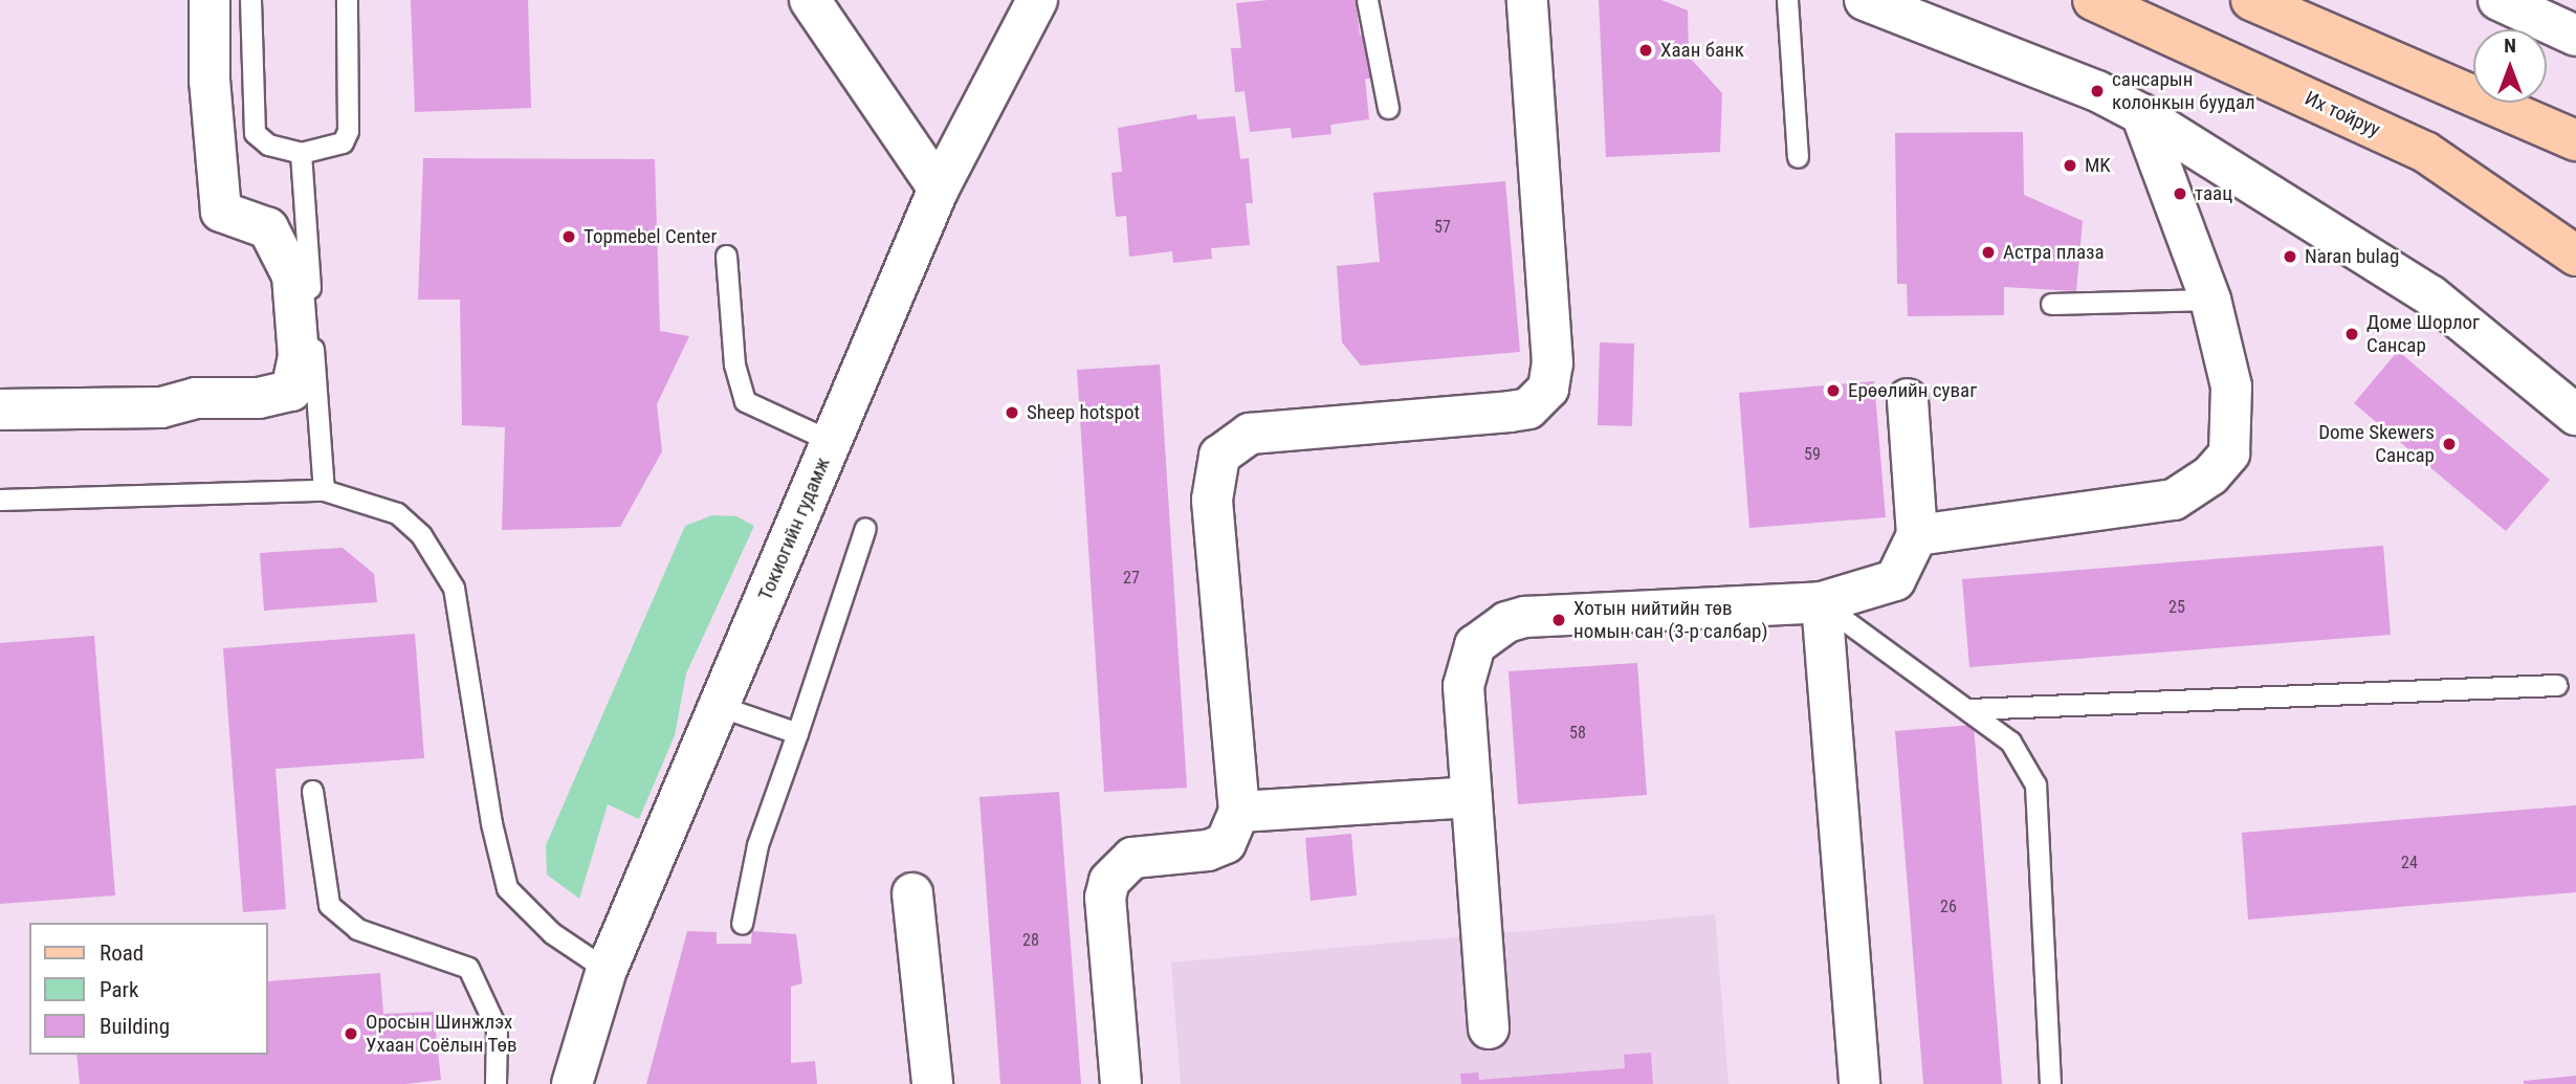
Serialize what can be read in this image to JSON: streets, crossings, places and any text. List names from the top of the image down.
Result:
{
  "streets": {
    "main road": ["Их тойруу"],
    "street": ["Токиогийн гудамж"]
  },
  "places": [
    "Хаан банк",
    "сансарын колонкын буудал",
    "MK",
    "таац",
    "Topmebel Center",
    "Астра плаза",
    "Naran bulag",
    "Доме Шорлог Сансар",
    "Ерөөлийн суваг",
    "Sheep hotspot",
    "Dome Skewers Сансар",
    "Хотын нийтийн төв номын сан (3-р салбар)",
    "Оросын Шинжлэх Ухаан Соёлын Төв"
  ],
  "house_numbers": [
    "57",
    "59",
    "27",
    "25",
    "58",
    "24",
    "26",
    "28"
  ],
  "legend": ["Road", "Park", "Building"],
  "north": "top"
}
